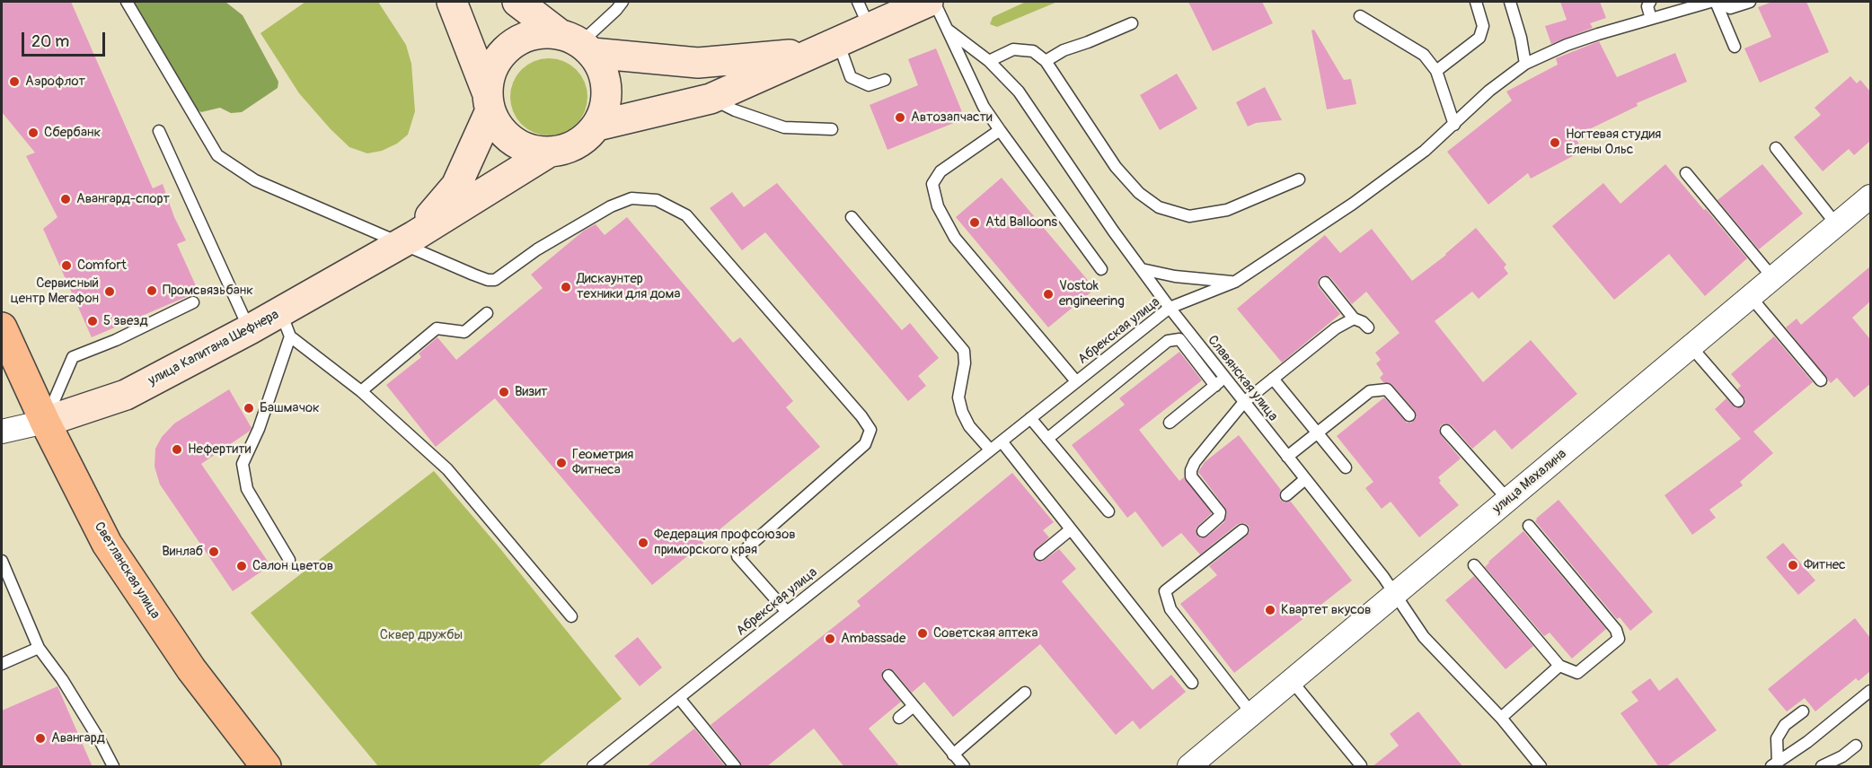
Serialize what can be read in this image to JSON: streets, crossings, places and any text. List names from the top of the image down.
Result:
{
  "streets": {
    "main road": ["улица Капитана Шефнера", "Светланская улица"],
    "street": ["улица Махалина"],
    "lane": ["Абрекская улица", "Славянская улица"]
  },
  "crossings": [
    ["Абрекская улица", "Славянская улица"],
    ["улица Капитана Шефнера", "Светланская улица"],
    ["Славянская улица", "улица Махалина"]
  ],
  "parks": ["Сквер дружбы"],
  "places": [
    "Аэрофлот",
    "Автозапчасти",
    "Сбербанк",
    "Ногтевая студия Елены Ольс",
    "Авангард-спорт",
    "Atd Balloons",
    "Comfort",
    "Дискаунтер техники для дома",
    "Промсвязьбанк",
    "Сервисный центр Мегафон",
    "Vostok engineering",
    "5 звезд",
    "Визит",
    "Башмачок",
    "Нефертити",
    "Геометрия Фитнеса",
    "Федерация профсоюзов приморского края",
    "Винлаб",
    "Фитнес",
    "Салон цветов",
    "Квартет вкусов",
    "Советская аптека",
    "Ambassade",
    "Авангард"
  ],
  "scale_bar": "20 m"
}
